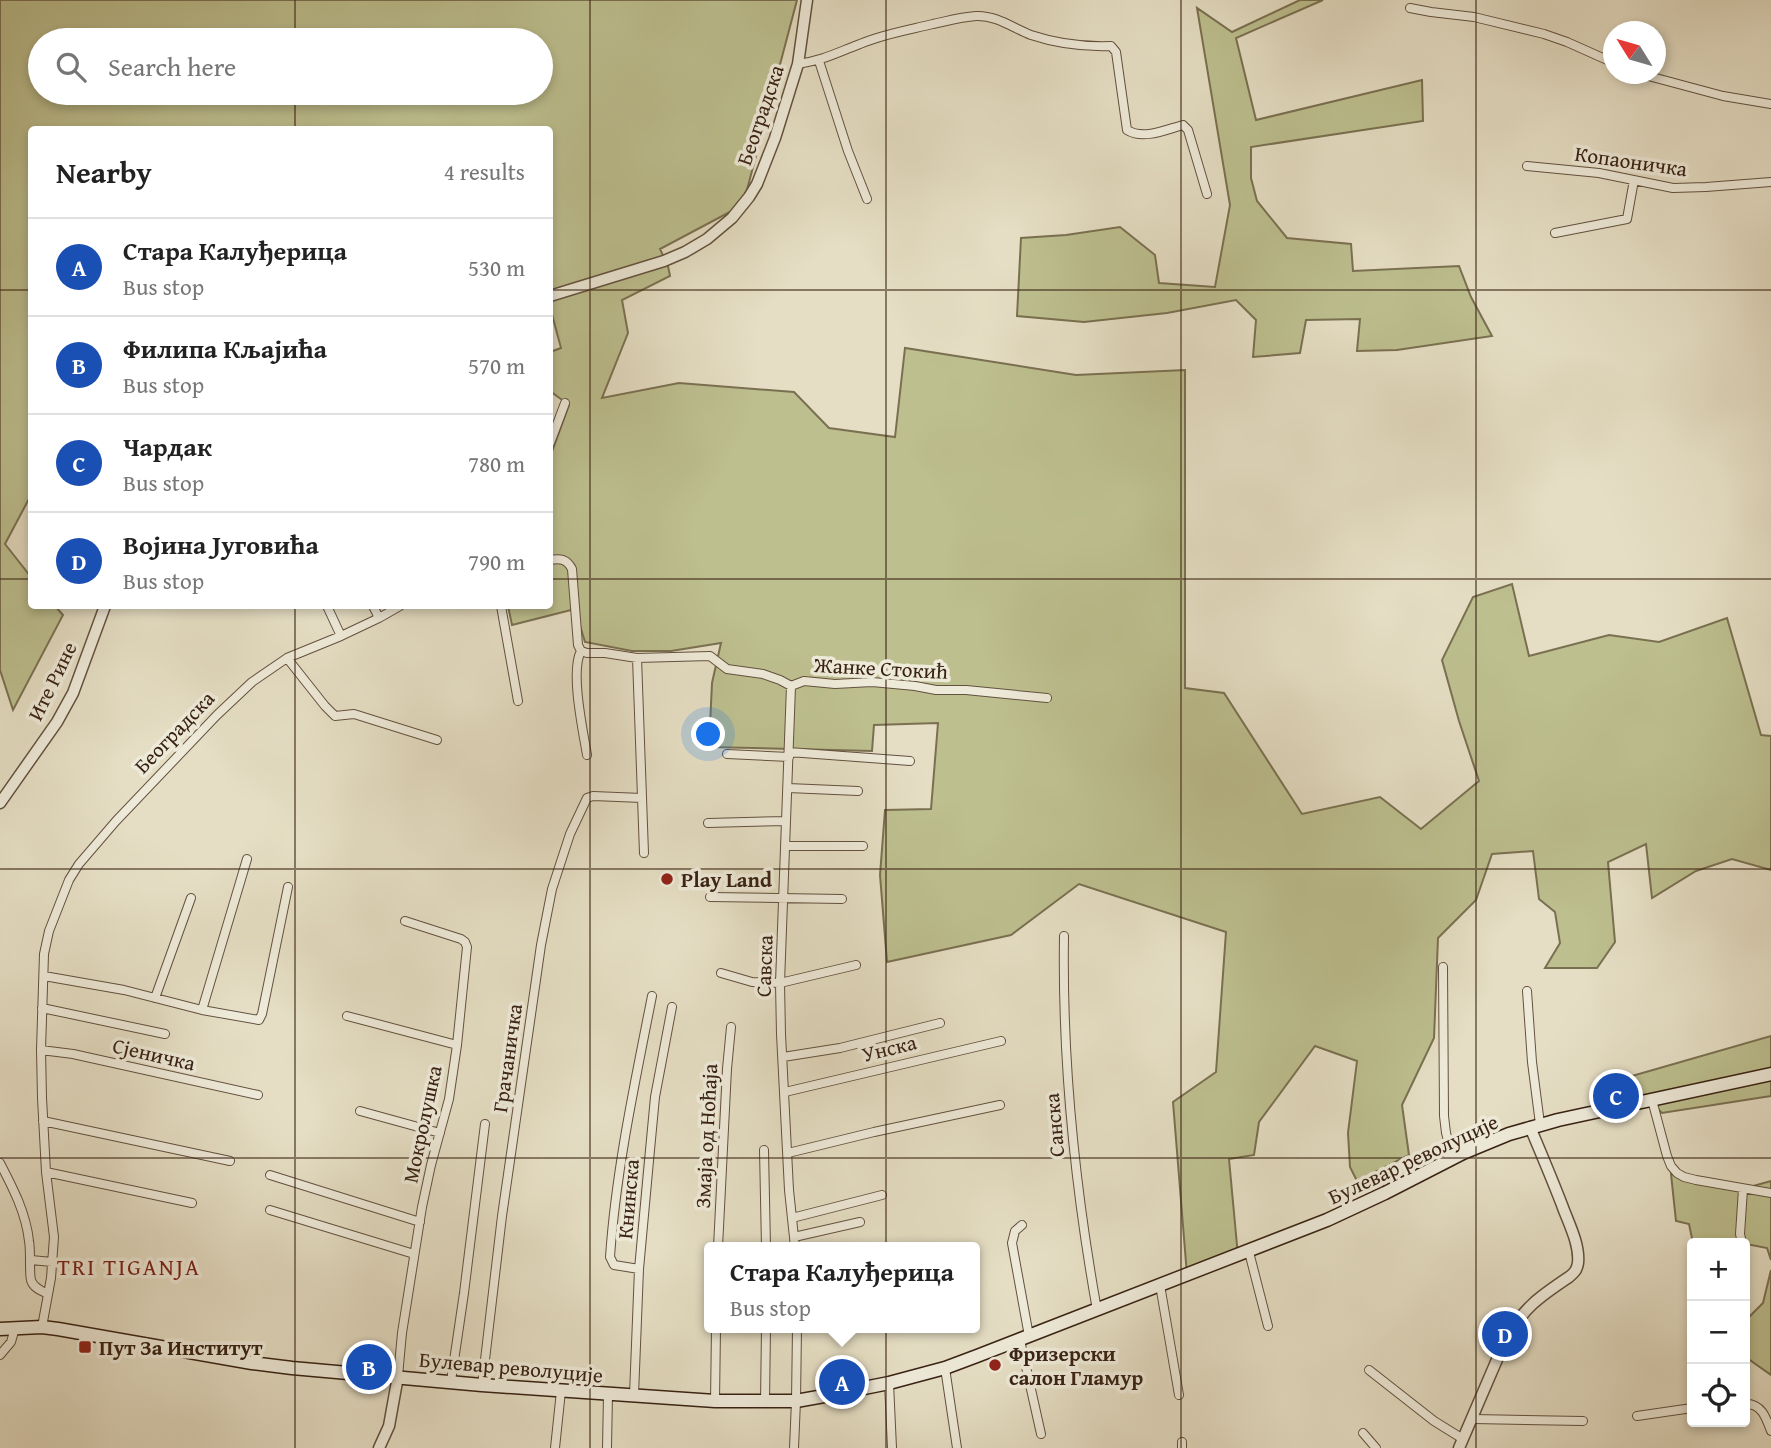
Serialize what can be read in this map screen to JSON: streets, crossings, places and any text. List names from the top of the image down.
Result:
{
  "streets": {
    "main road": ["Булевар револуције"],
    "street": [
      "Београдска",
      "Копаоничка",
      "Жанке Стокић",
      "Ите Рине",
      "Савска",
      "Унска",
      "Сјеничка",
      "Грачаничка",
      "Мокролушка",
      "Санска",
      "Змаја од Ноћаја",
      "Книнска"
    ]
  },
  "crossings": [
    ["Београдска", "Сјеничка"],
    ["Београдска", "Булевар револуције"],
    ["Жанке Стокић", "Савска"],
    ["Савска", "Унска"],
    ["Грачаничка", "Булевар револуције"],
    ["Мокролушка", "Булевар револуције"],
    ["Санска", "Булевар револуције"],
    ["Булевар револуције", "Книнска"]
  ],
  "districts": ["TRI TIGANJA"],
  "places": {
    "other": ["Play Land", "Фризерски салон Гламур"],
    "transit": ["Пут За Институт"]
  },
  "north": "top left",
  "page": {
    "search": "Search here",
    "heading": ["Nearby", "4 results"],
    "list": [
      {
        "mark": "A",
        "name": "Стара Калуђерица",
        "note": "Bus stop",
        "value": "530 m"
      },
      {
        "mark": "B",
        "name": "Филипа Кљајића",
        "note": "Bus stop",
        "value": "570 m"
      },
      {
        "mark": "C",
        "name": "Чардак",
        "note": "Bus stop",
        "value": "780 m"
      },
      {
        "mark": "D",
        "name": "Војина Југовића",
        "note": "Bus stop",
        "value": "790 m"
      }
    ],
    "pins": [
      "C",
      "D",
      "B",
      "A"
    ],
    "map_buttons": ["+", "−"],
    "popup": ["Стара Калуђерица", "Bus stop"]
  }
}
